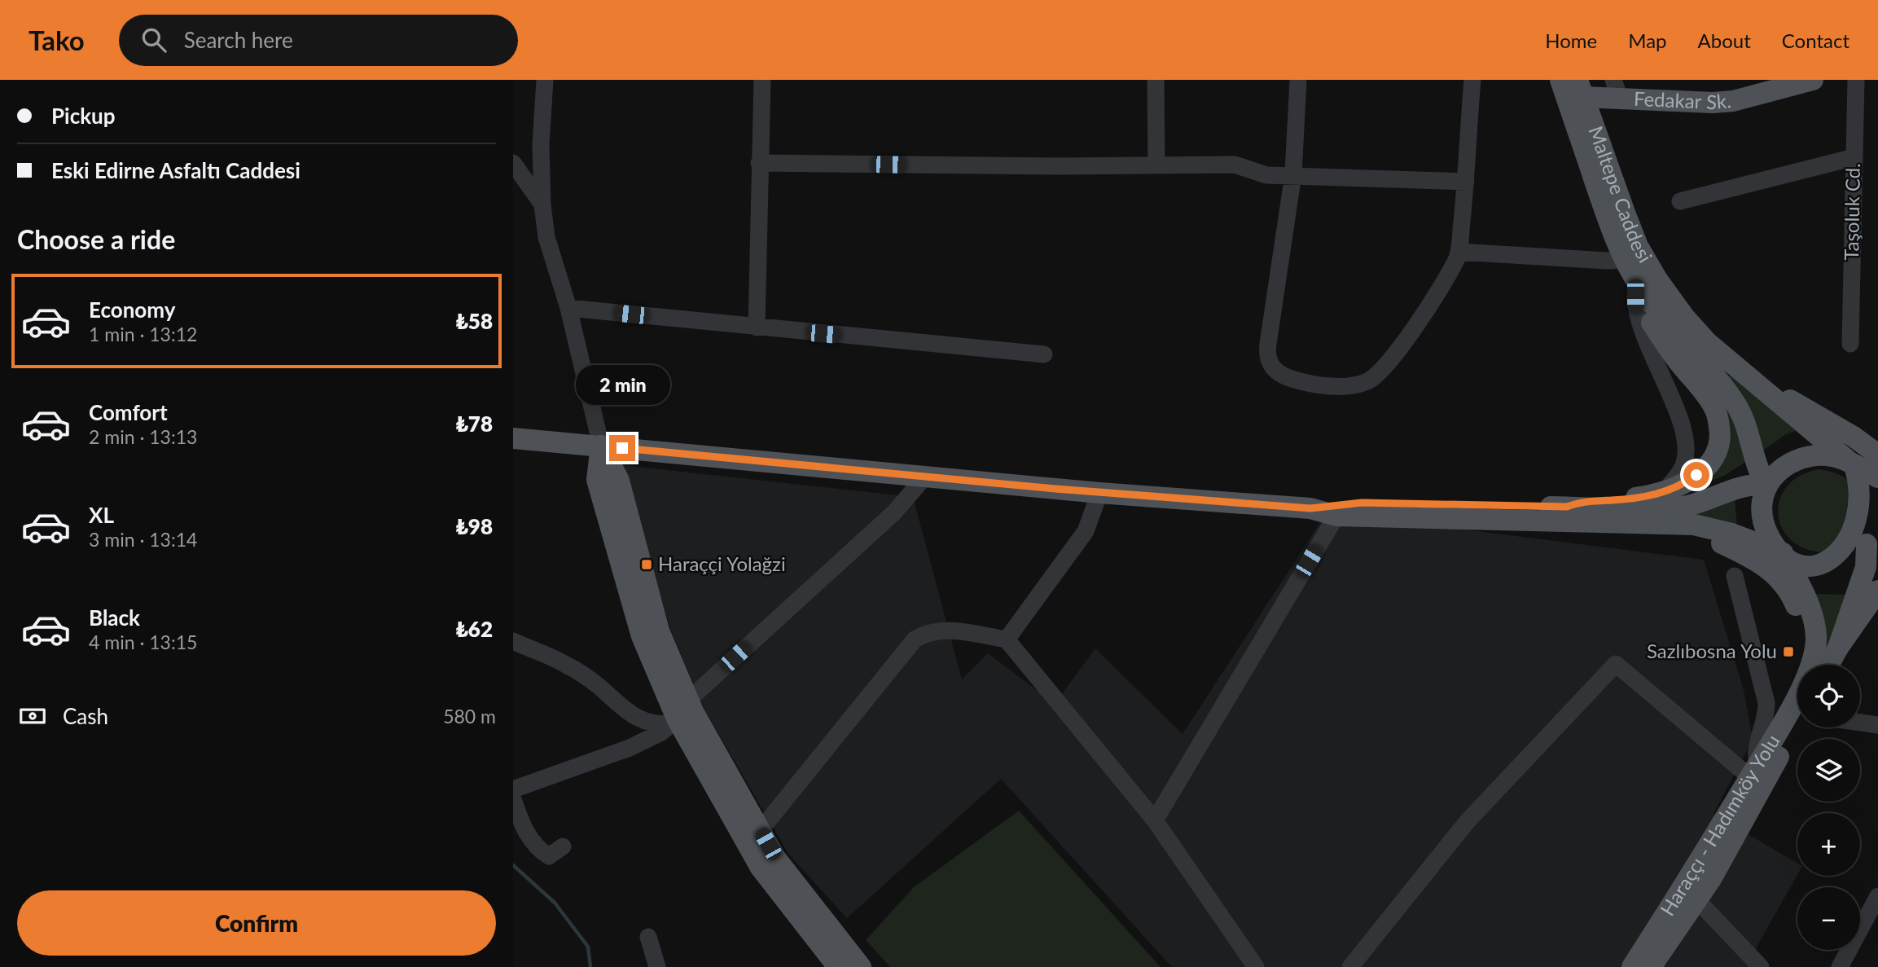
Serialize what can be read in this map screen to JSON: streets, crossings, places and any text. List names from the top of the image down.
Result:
{
  "streets": {
    "main road": ["Fedakar Sk.", "Maltepe Caddesi", "Haraççı - Hadımköy Yolu"],
    "street": ["Taşoluk Cd."]
  },
  "crossings": [
    ["Fedakar Sk.", "Maltepe Caddesi"],
    ["Maltepe Caddesi", "Haraççı - Hadımköy Yolu"]
  ],
  "places": {
    "transit": ["Haraççi Yolağzi", "Sazlıbosna Yolu"]
  },
  "page": {
    "header": "Tako",
    "search": "Search here",
    "nav": [
      "Home",
      "Map",
      "About",
      "Contact"
    ],
    "banner": ["Pickup", "Eski Edirne Asfaltı Caddesi"],
    "heading": "Choose a ride",
    "list": [
      {
        "name": "Economy",
        "note": "1 min · 13:12",
        "value": "₺58"
      },
      {
        "name": "Comfort",
        "note": "2 min · 13:13",
        "value": "₺78"
      },
      {
        "name": "XL",
        "note": "3 min · 13:14",
        "value": "₺98"
      },
      {
        "name": "Black",
        "note": "4 min · 13:15",
        "value": "₺62"
      }
    ],
    "bubble": "2 min",
    "map_buttons": ["+", "−"],
    "pay": ["Cash", "580 m"],
    "buttons": "Confirm"
  }
}
